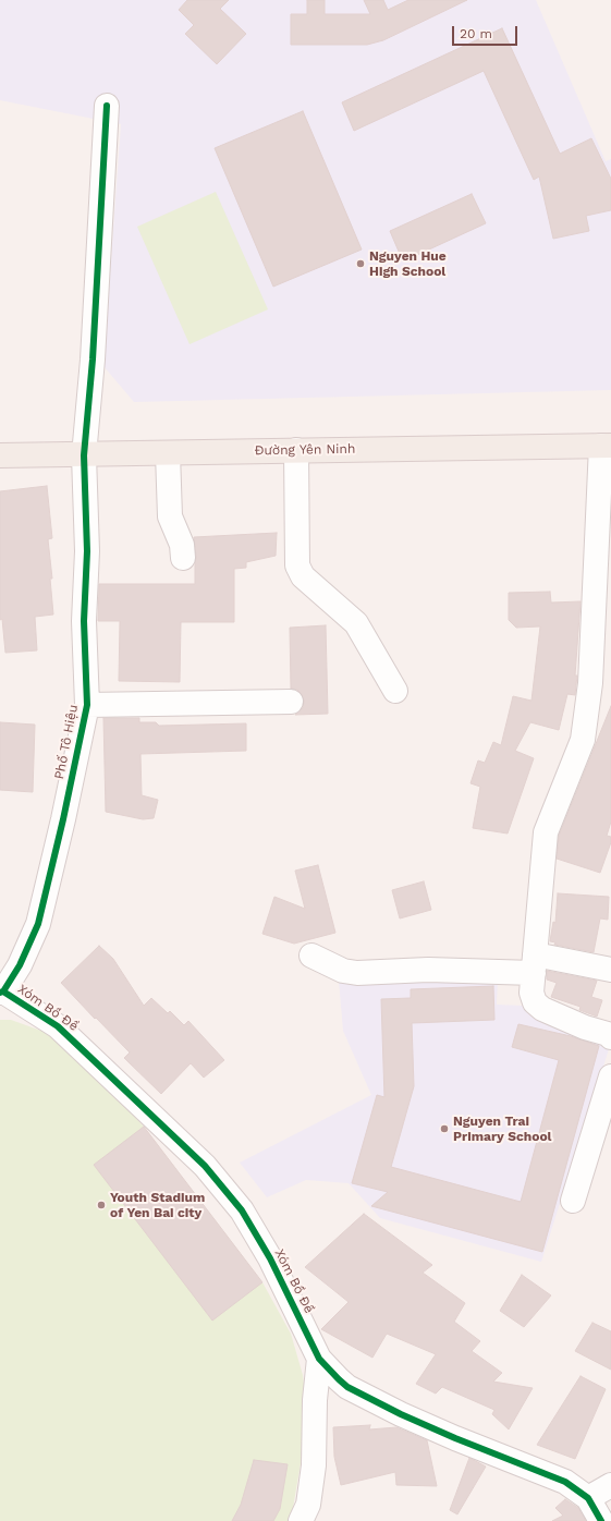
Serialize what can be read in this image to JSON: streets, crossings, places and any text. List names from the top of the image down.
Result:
{
  "streets": {
    "main road": ["Đường Yên Ninh"],
    "street": ["Phố Tô Hiệu", "Xóm Bồ Đề"]
  },
  "crossings": [
    ["Đường Yên Ninh", "Phố Tô Hiệu"],
    ["Phố Tô Hiệu", "Xóm Bồ Đề"]
  ],
  "places": ["Nguyen Hue High School", "Nguyen Trai Primary School", "Youth Stadium of Yen Bai city"],
  "scale_bar": "20 m"
}
